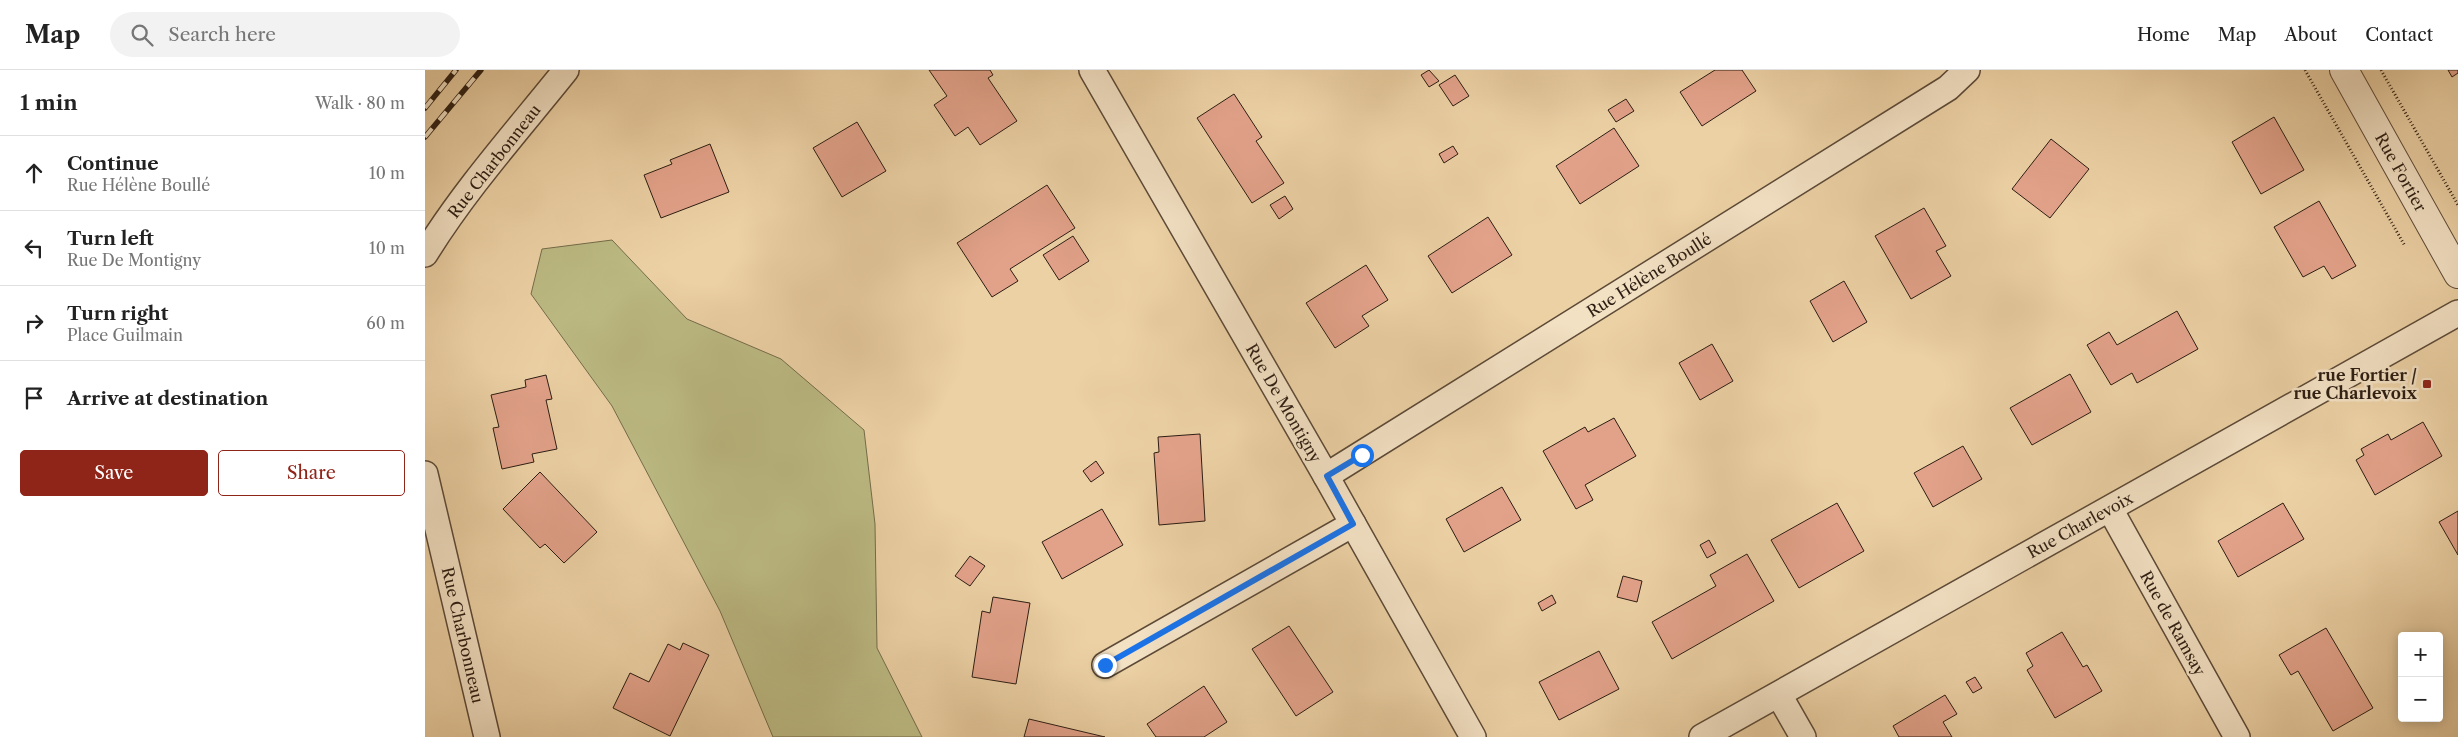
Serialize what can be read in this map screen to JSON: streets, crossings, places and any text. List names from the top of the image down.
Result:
{
  "streets": {
    "street": [
      "Rue Charbonneau",
      "Rue Fortier",
      "Rue Hélène Boullé",
      "Rue De Montigny",
      "Rue Charlevoix",
      "Rue de Ramsay"
    ]
  },
  "crossings": [
    ["Rue Hélène Boullé", "Rue De Montigny"],
    ["Rue Charlevoix", "Rue de Ramsay"]
  ],
  "places": {
    "transit": ["rue Fortier / rue Charlevoix"]
  },
  "page": {
    "header": "Map",
    "search": "Search here",
    "nav": [
      "Home",
      "Map",
      "About",
      "Contact"
    ],
    "heading": ["1 min", "Walk · 80 m"],
    "list": [
      ["Continue", "Rue Hélène Boullé", "10 m"],
      ["Turn left", "Rue De Montigny", "10 m"],
      ["Turn right", "Place Guilmain", "60 m"],
      "Arrive at destination"
    ],
    "buttons": ["Save", "Share"],
    "map_buttons": ["+", "−"]
  }
}
